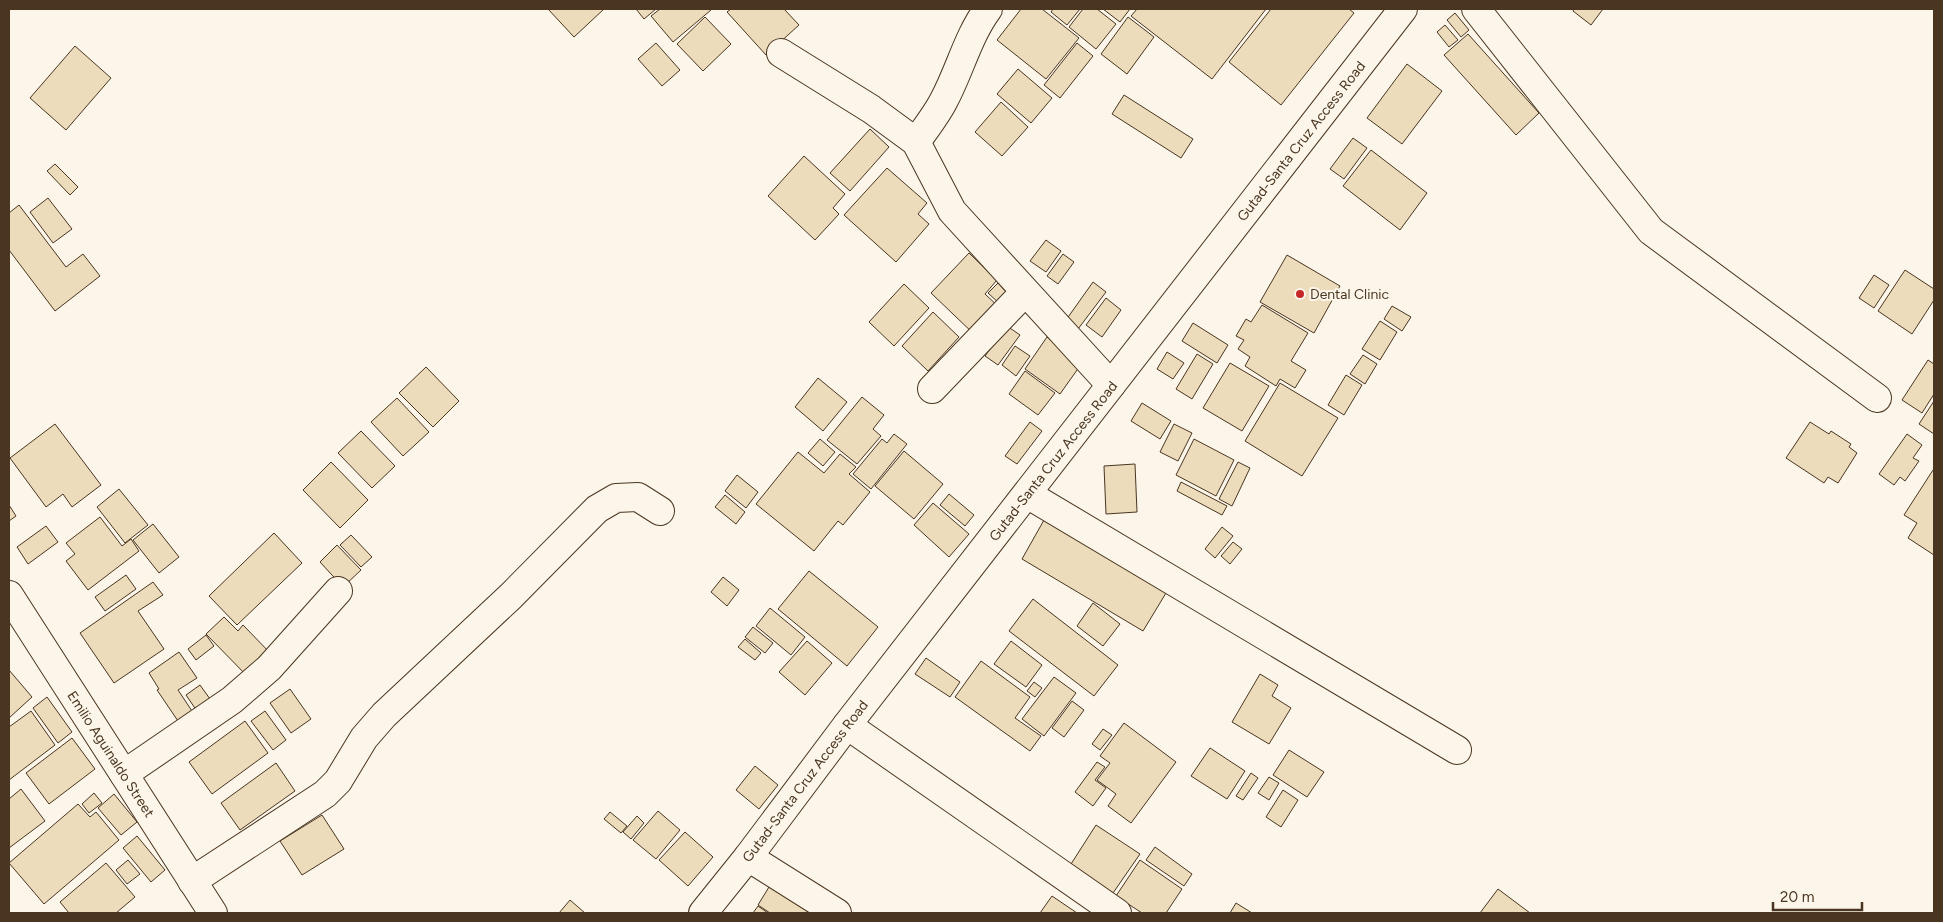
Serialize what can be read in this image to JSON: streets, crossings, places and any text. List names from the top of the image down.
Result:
{
  "streets": {
    "street": ["Gutad-Santa Cruz Access Road", "Emilio Aguinaldo Street"]
  },
  "places": ["Dental Clinic"],
  "scale_bar": "20 m"
}
